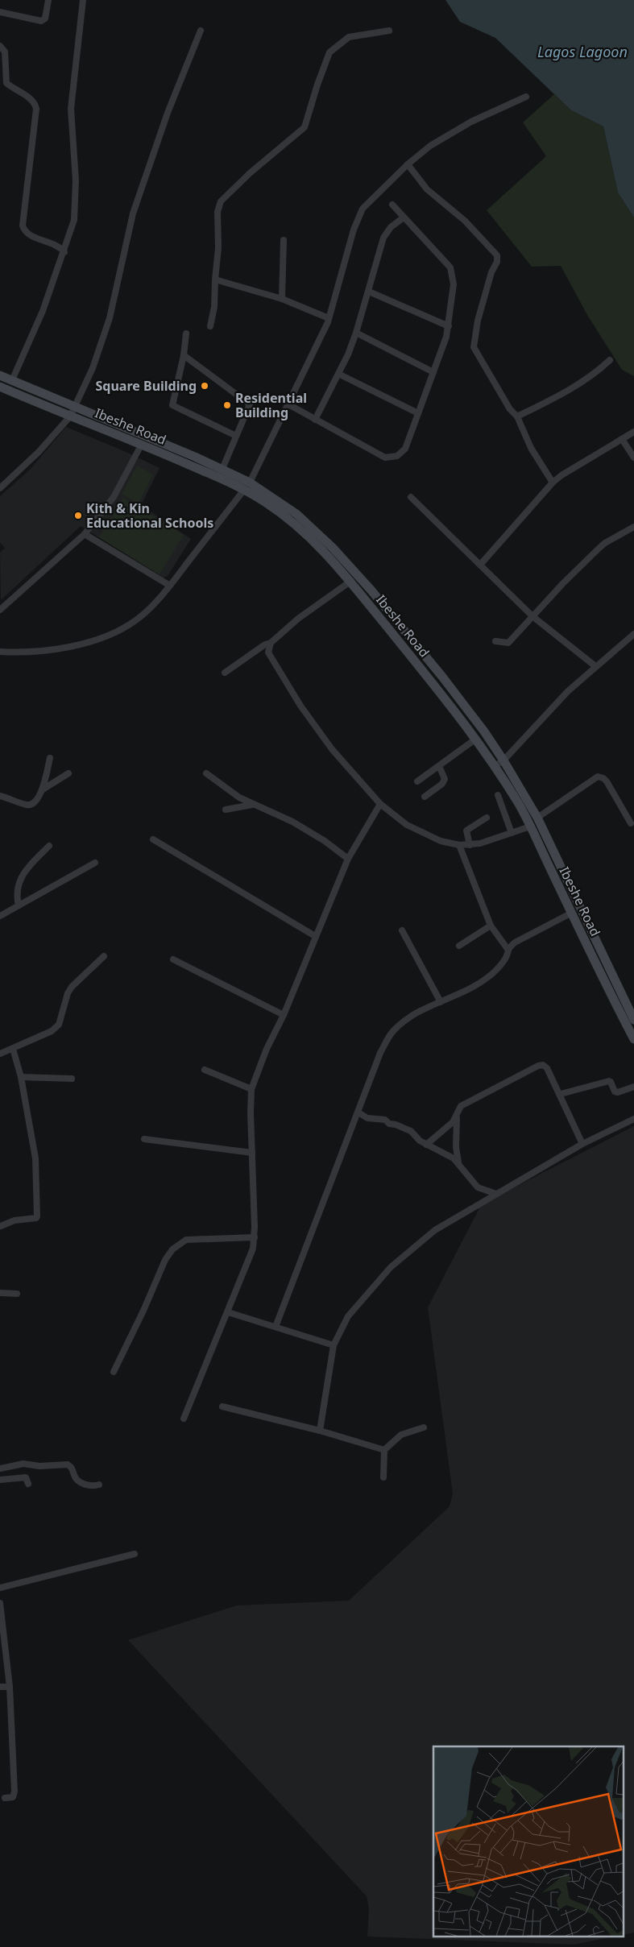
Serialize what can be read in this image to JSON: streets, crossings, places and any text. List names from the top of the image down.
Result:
{
  "streets": {
    "main road": ["Ibeshe Road"]
  },
  "water": ["Lagos Lagoon"],
  "places": ["Square Building", "Residential Building", "Kith & Kin Educational Schools"]
}
